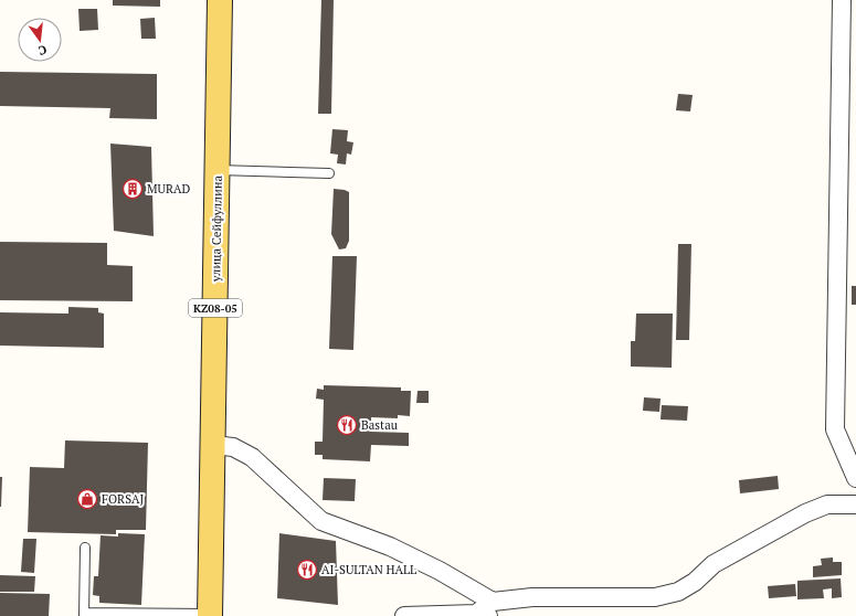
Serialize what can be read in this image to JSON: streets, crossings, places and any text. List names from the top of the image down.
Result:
{
  "streets": {
    "main road": ["улица Сейфуллина", "KZ08-05"]
  },
  "places": {
    "building": ["MURAD"],
    "restaurant": ["Bastau", "AI-SULTAN HALL"],
    "shop": ["FORSAJ"]
  },
  "north": "bottom"
}
